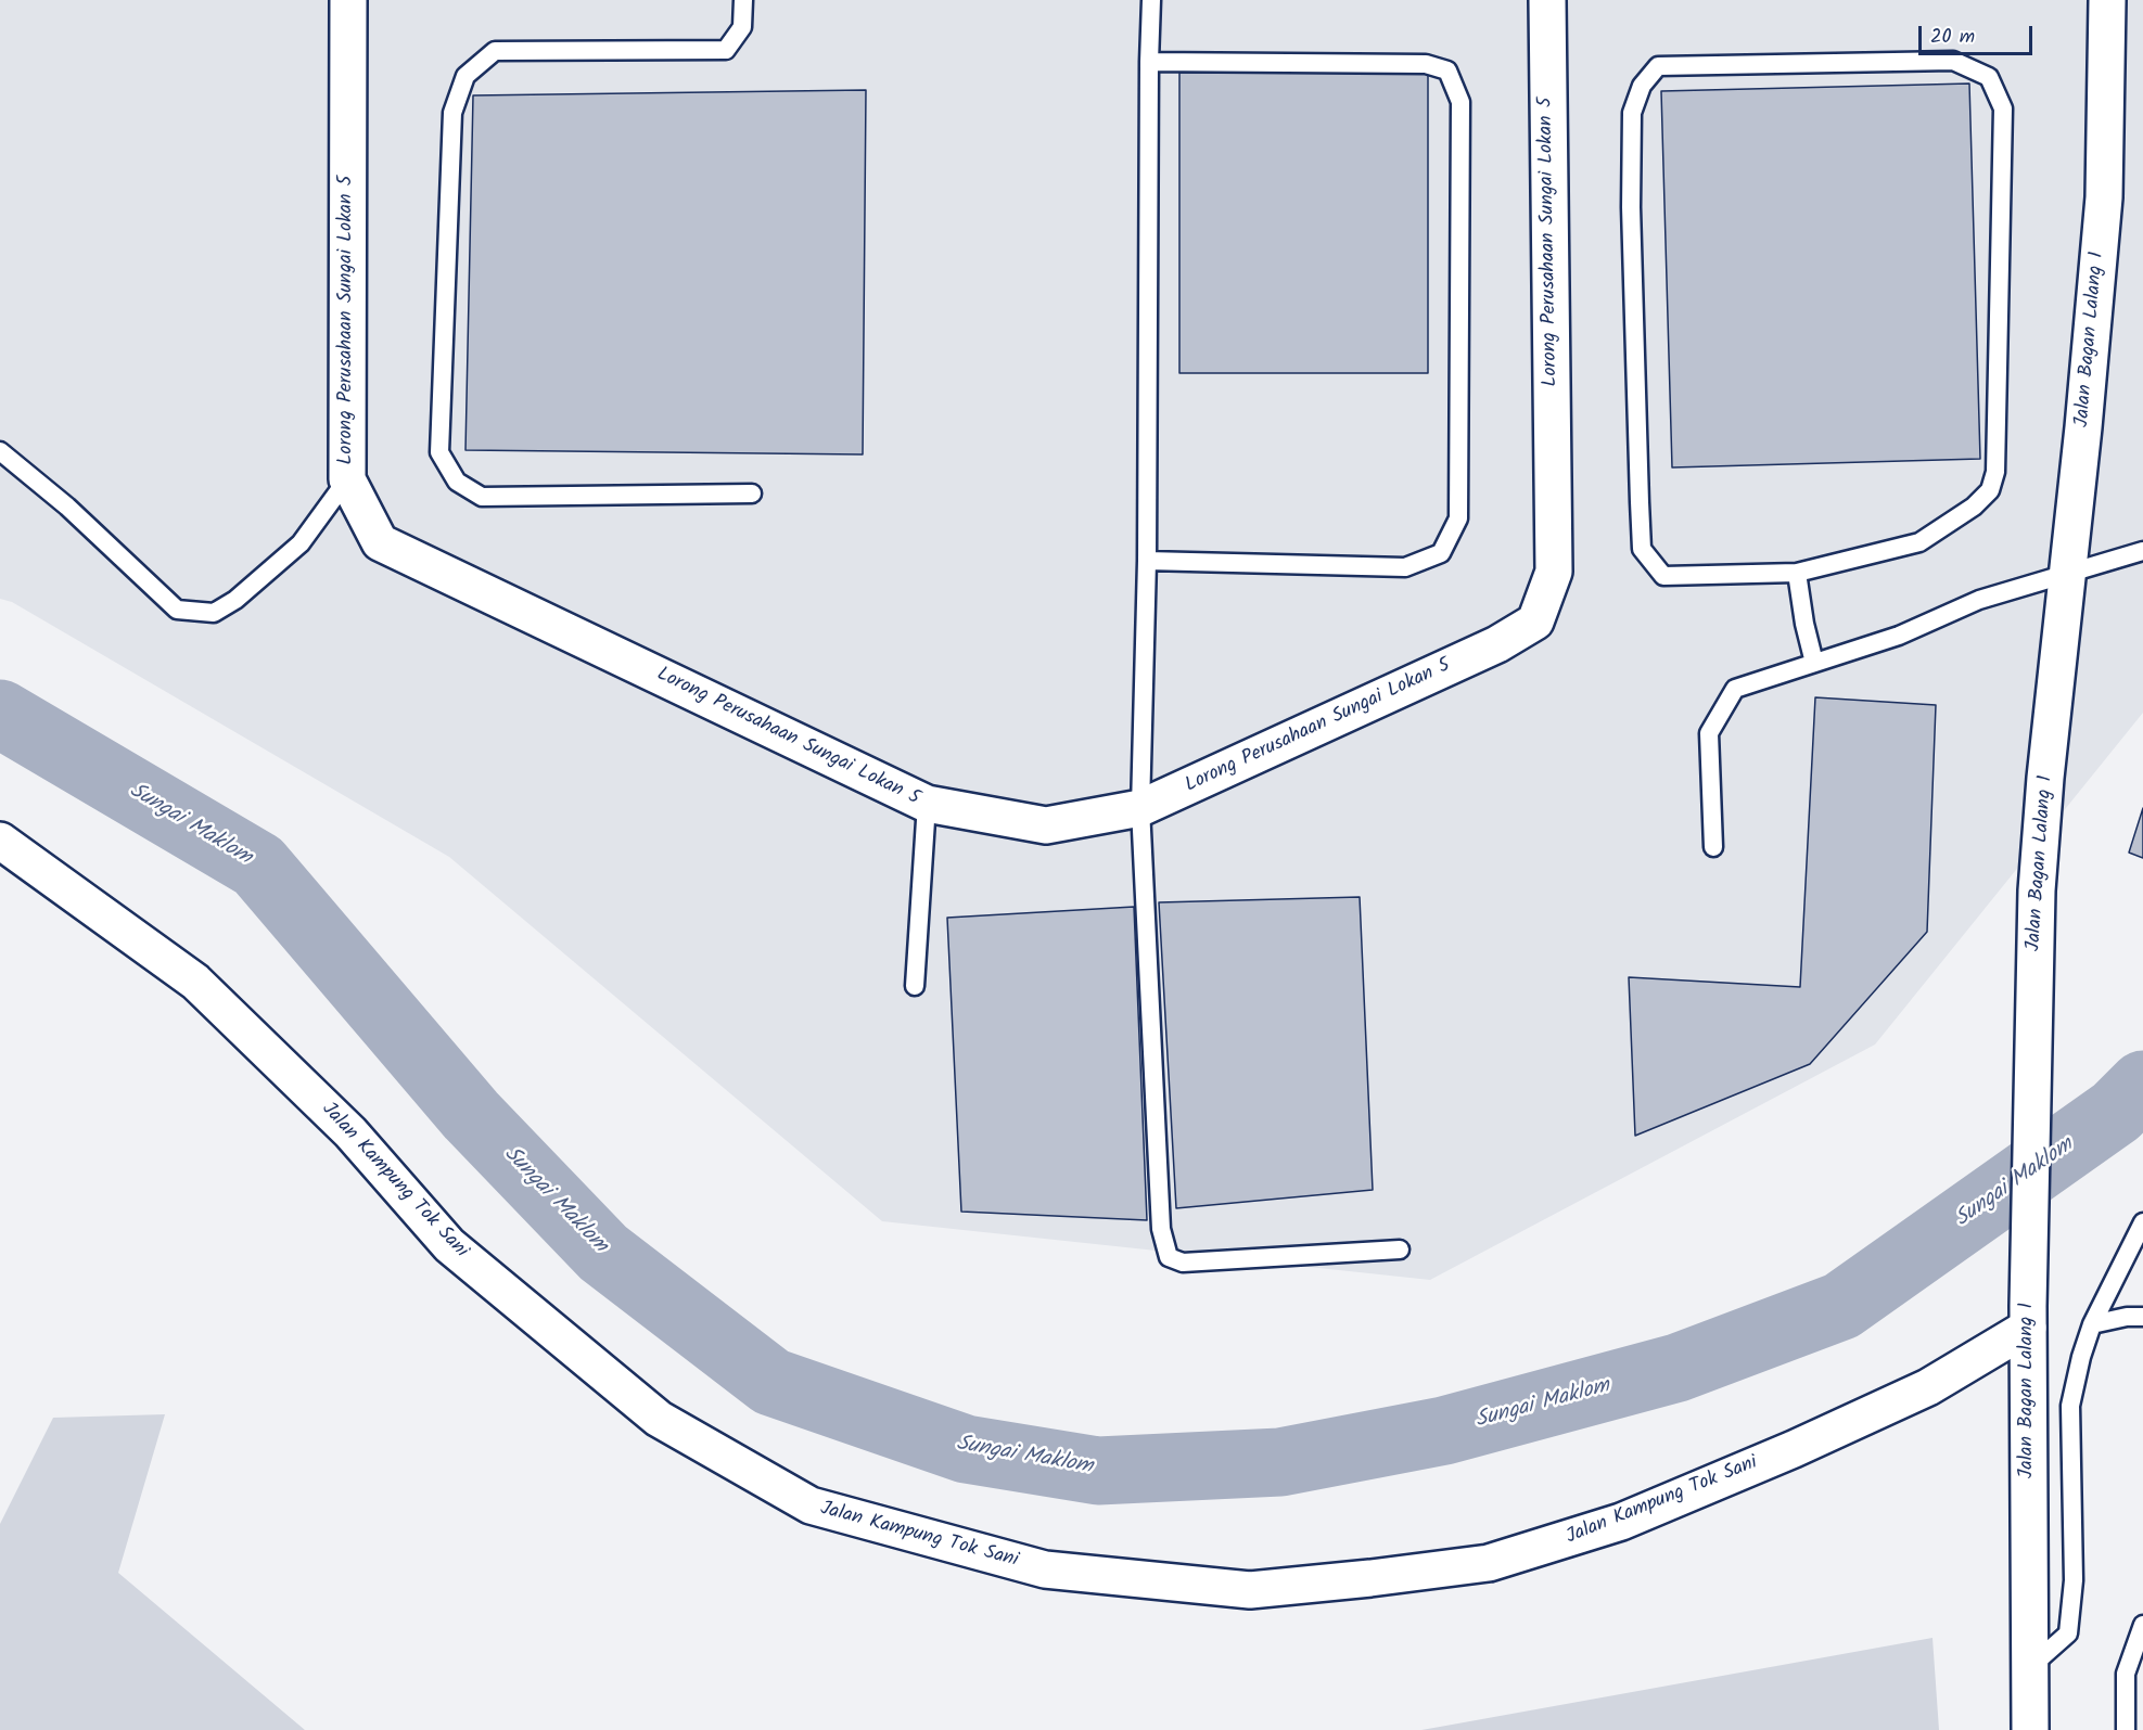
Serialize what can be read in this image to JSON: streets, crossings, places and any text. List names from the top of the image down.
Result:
{
  "streets": {
    "street": ["Lorong Perusahaan Sungai Lokan 5", "Jalan Bagan Lalang 1", "Jalan Kampung Tok Sani"]
  },
  "crossings": [
    ["Jalan Bagan Lalang 1", "Jalan Kampung Tok Sani"]
  ],
  "water": ["Sungai Maklom"],
  "scale_bar": "20 m"
}
